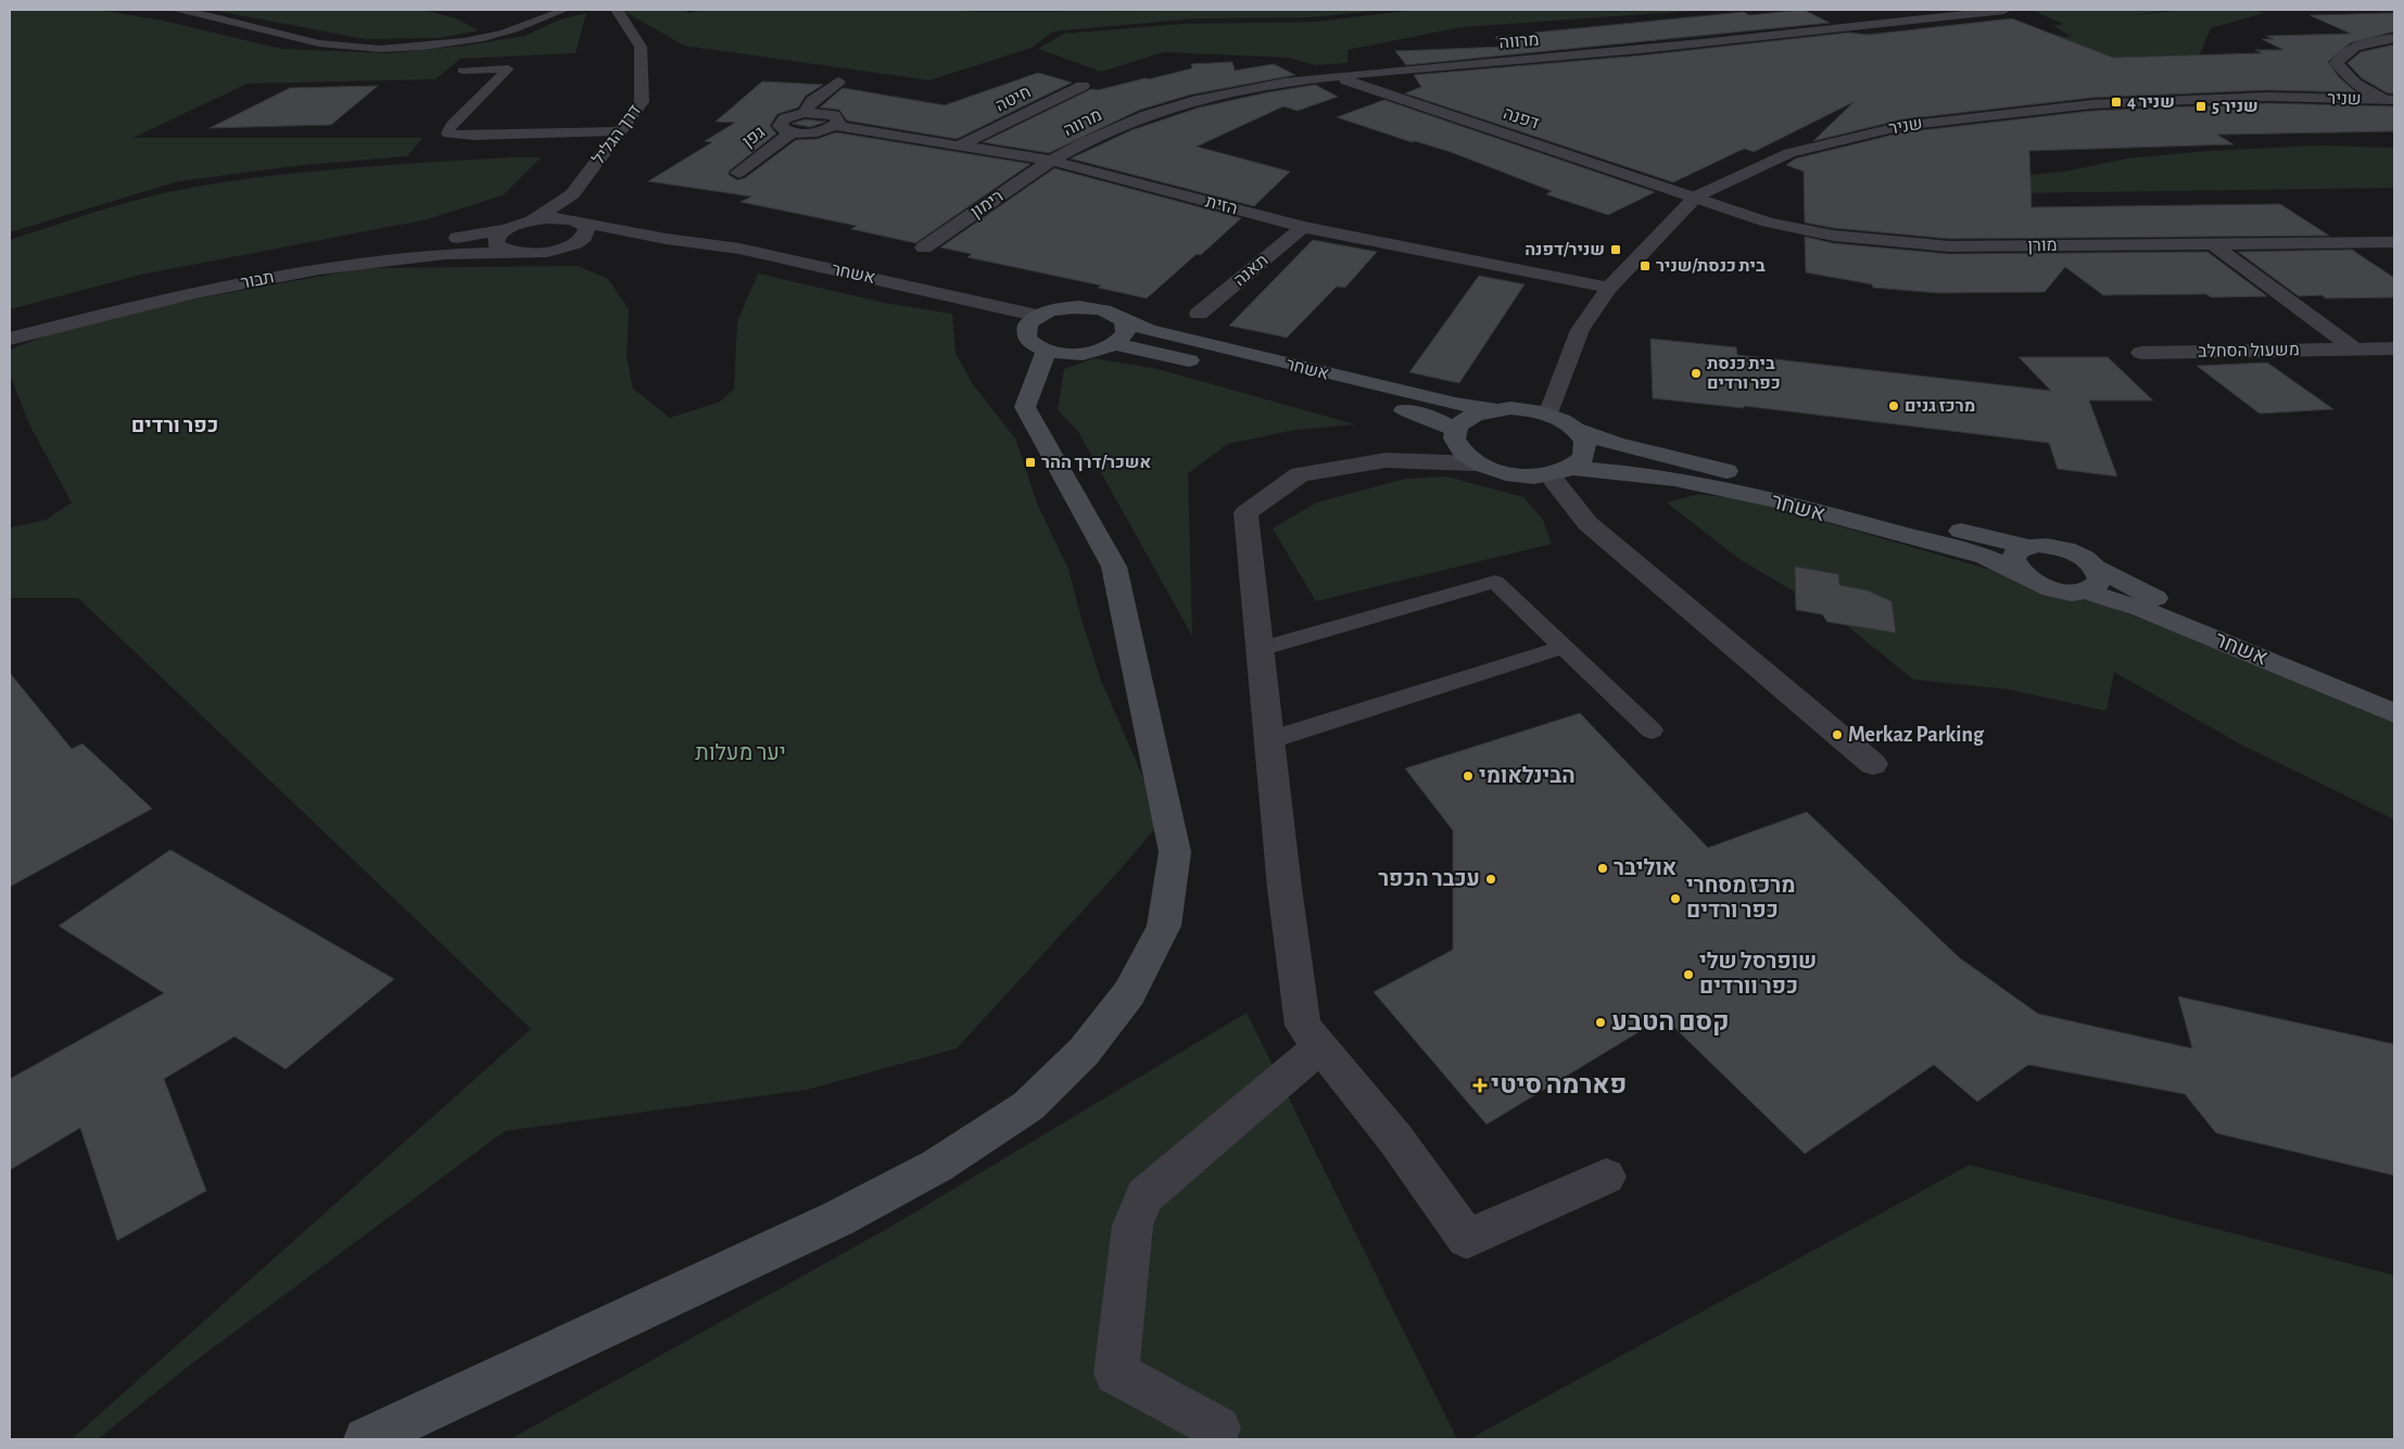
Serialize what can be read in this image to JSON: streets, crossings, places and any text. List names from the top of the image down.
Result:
{
  "streets": {
    "main road": ["אשחר"],
    "street": [
      "מרווה",
      "חיטה",
      "שניר",
      "דפנה",
      "דרך הגליל",
      "גפן",
      "רימון",
      "הזית",
      "מורן",
      "תאנה",
      "תבור",
      "משעול הסחלב"
    ]
  },
  "crossings": [
    ["מרווה", "דפנה"],
    ["מרווה", "רימון"],
    ["מרווה", "הזית"],
    ["חיטה", "הזית"],
    ["שניר", "דפנה"],
    ["שניר", "הזית"],
    ["שניר", "מורן"],
    ["שניר", "אשחר"],
    ["דפנה", "מורן"],
    ["דרך הגליל", "אשחר"],
    ["דרך הגליל", "תבור"],
    ["רימון", "הזית"],
    ["הזית", "תאנה"],
    ["מורן", "משעול הסחלב"],
    ["אשחר", "תבור"]
  ],
  "districts": ["כפר ורדים"],
  "parks": ["יער מעלות"],
  "places": {
    "transit": [
      "שניר 4",
      "שניר 5",
      "שניר/דפנה",
      "בית כנסת/שניר",
      "אשכר/דרך ההר"
    ],
    "other": [
      "בית כנסת כפר ורדים",
      "מרכז גנים",
      "Merkaz Parking",
      "הבינלאומי",
      "אוליבר",
      "עכבר הכפר",
      "מרכז מסחרי כפר ורדים",
      "שופרסל שלי כפר וורדים",
      "קסם הטבע"
    ],
    "health": ["פארמה סיטי"]
  }
}
